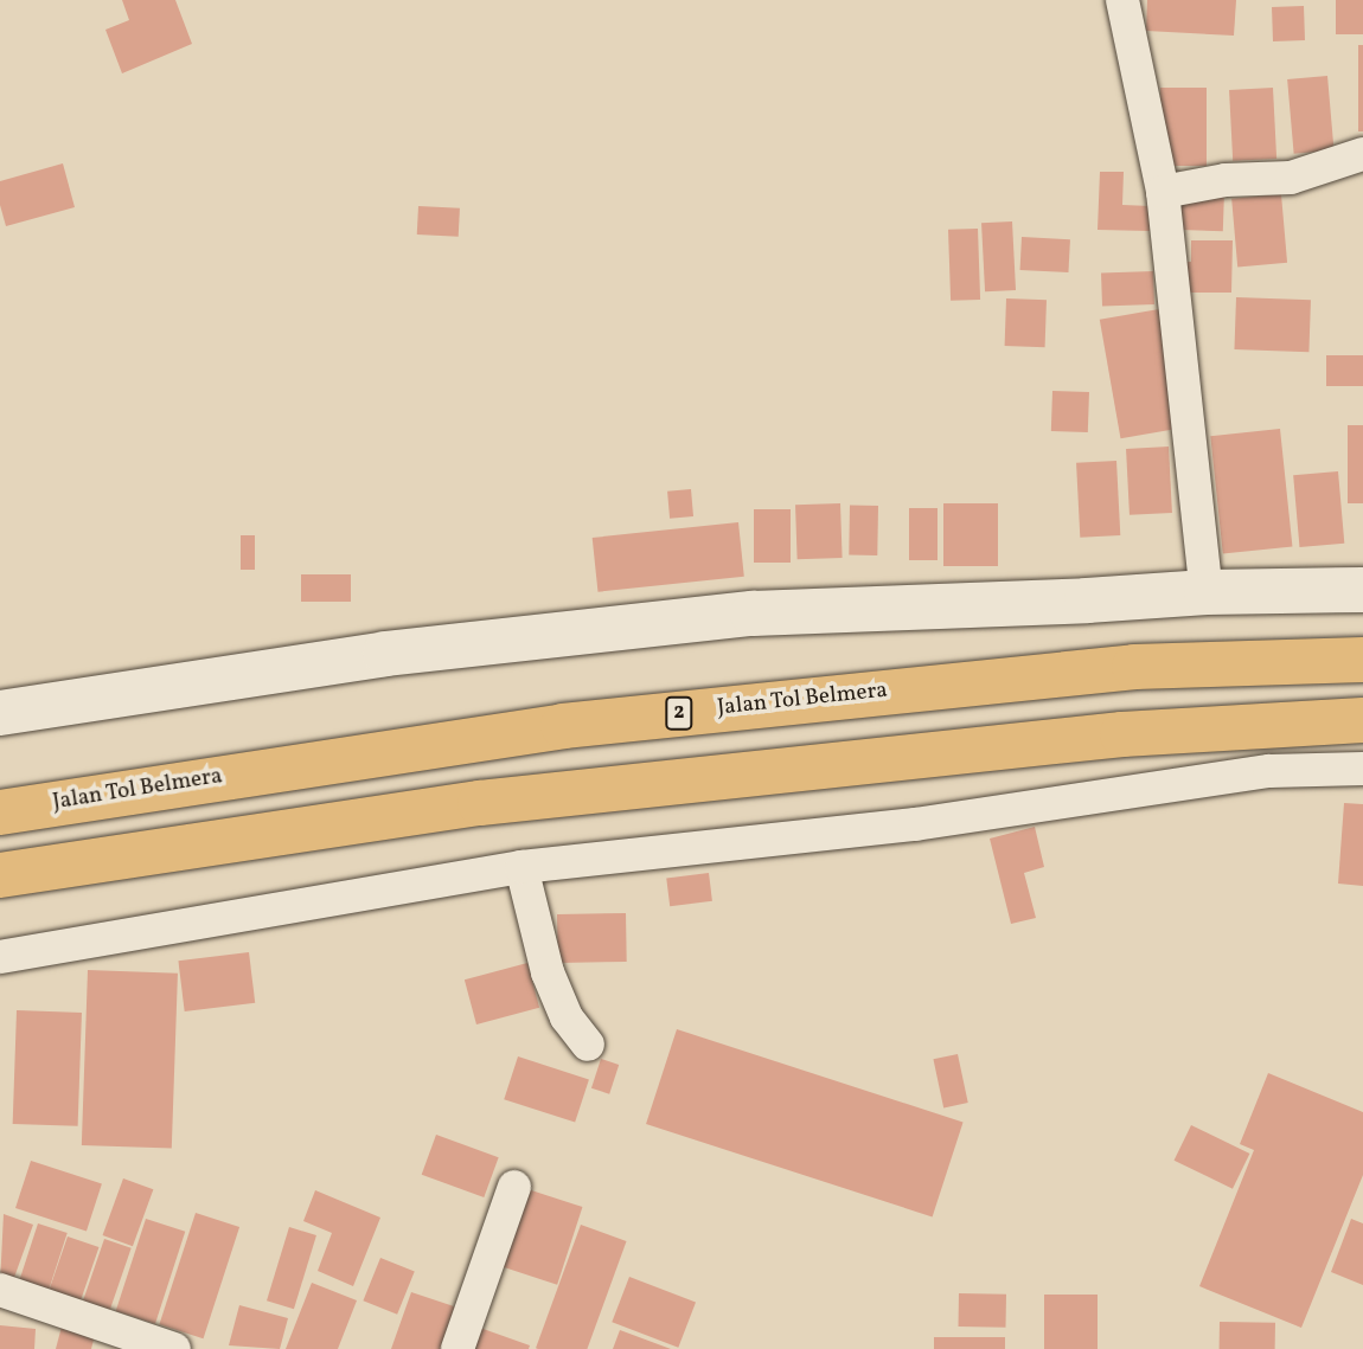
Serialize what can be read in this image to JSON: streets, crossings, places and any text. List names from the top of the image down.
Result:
{
  "streets": {
    "highway": ["Jalan Tol Belmera", "2"]
  }
}
